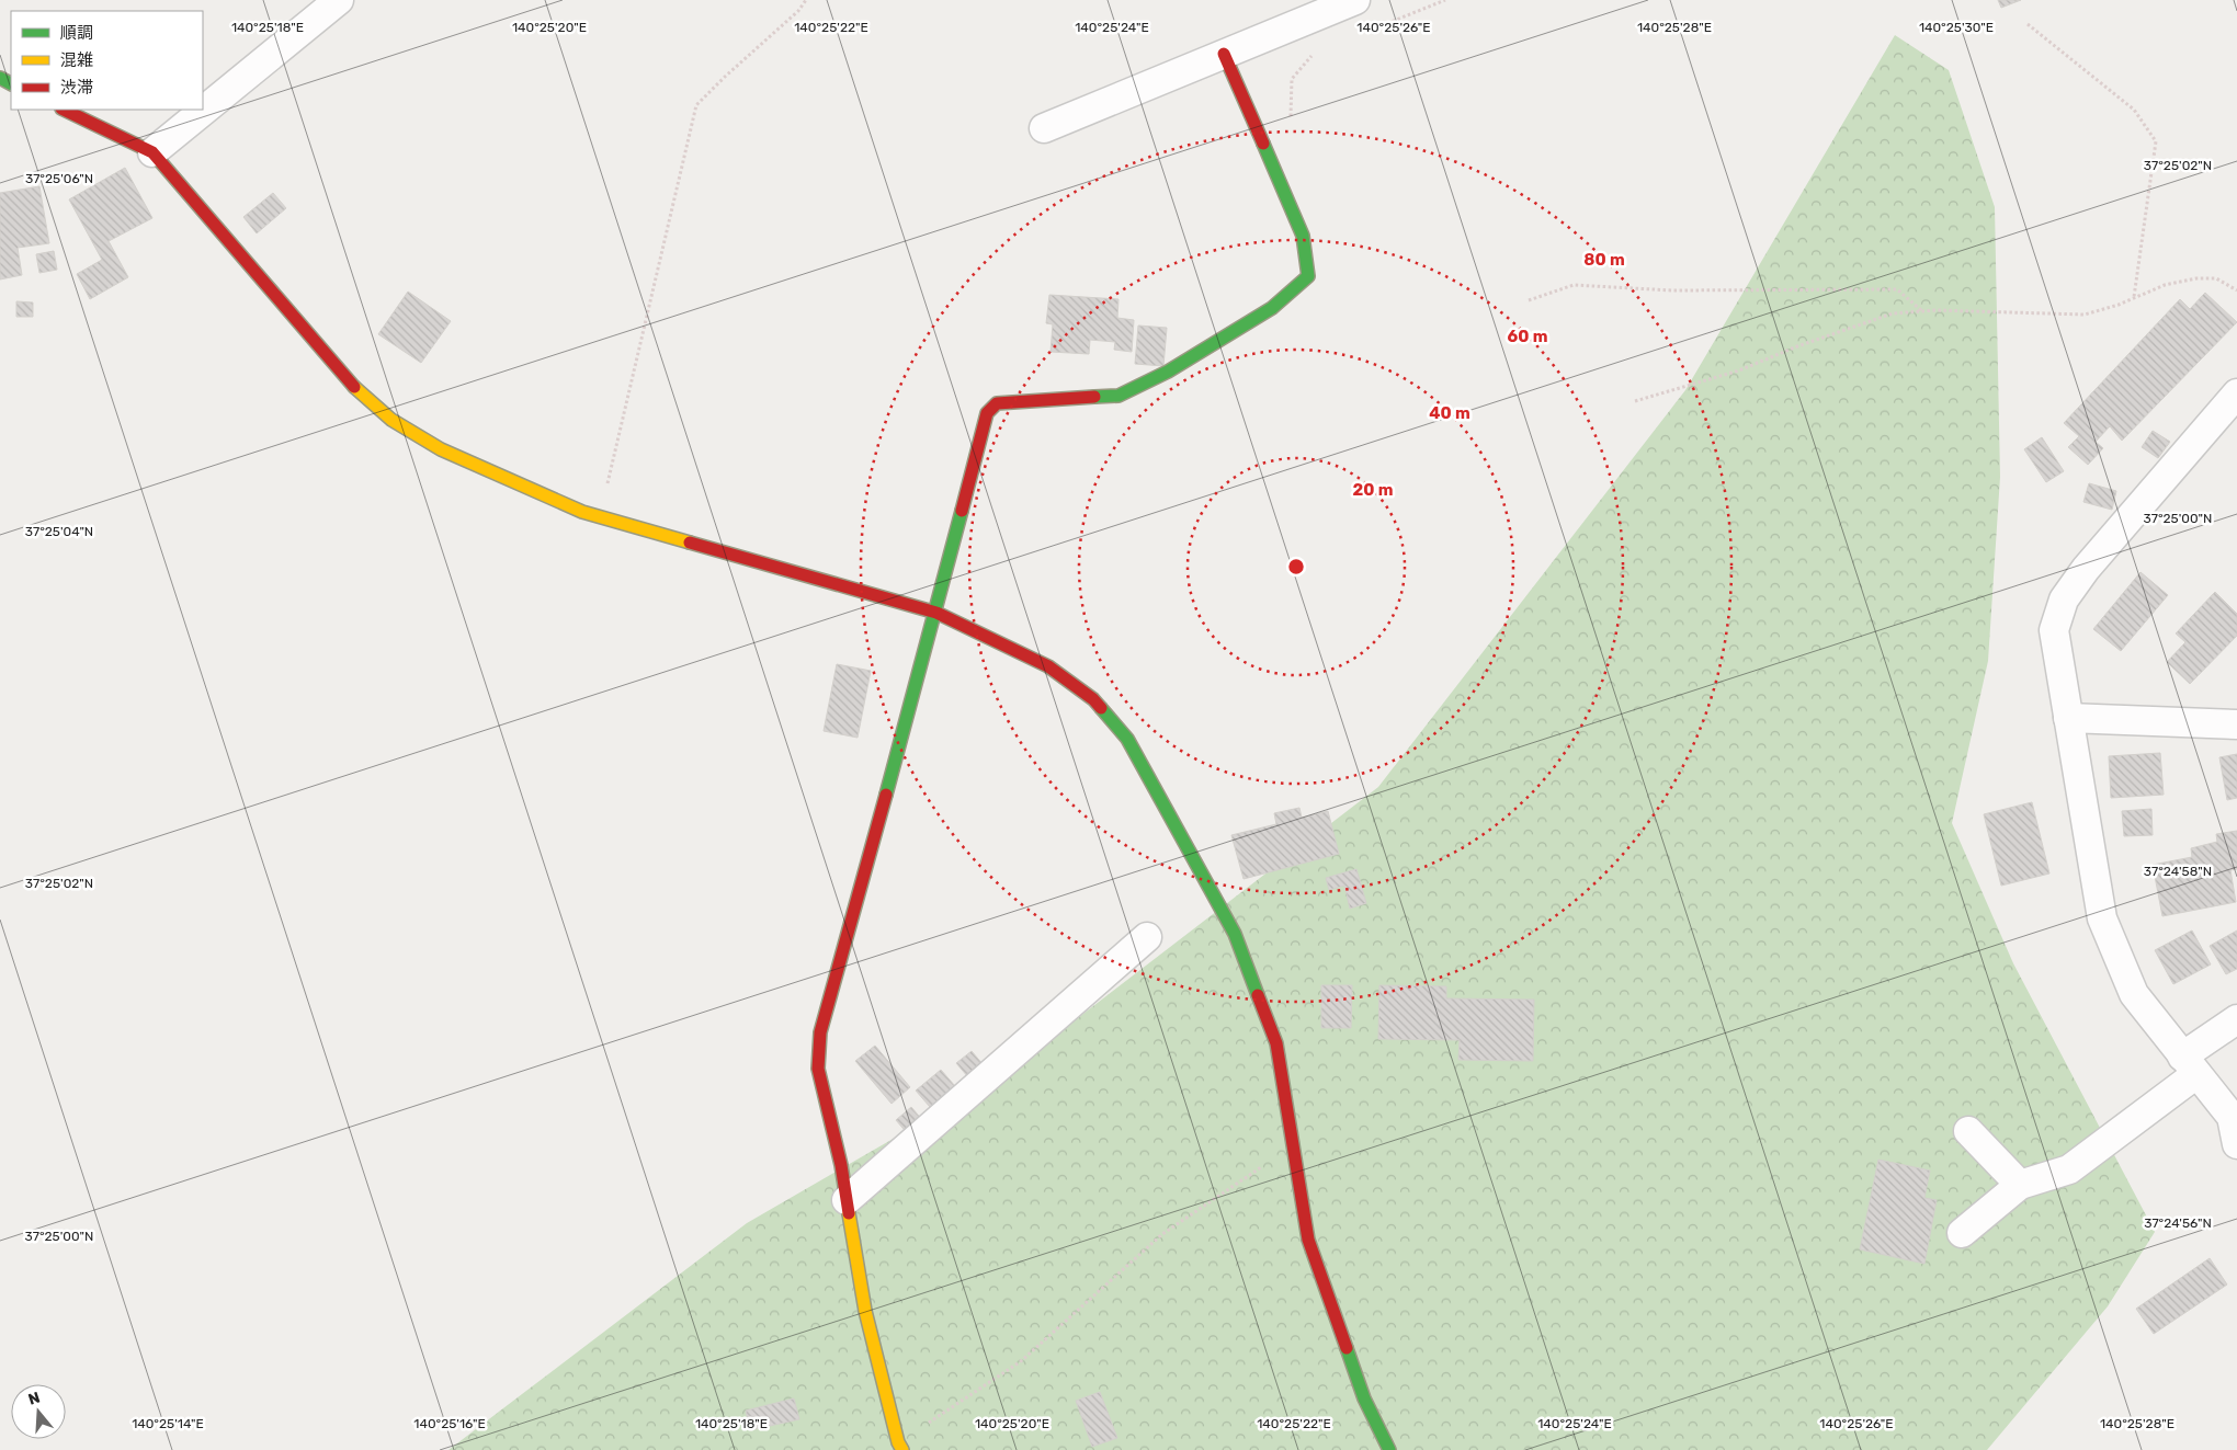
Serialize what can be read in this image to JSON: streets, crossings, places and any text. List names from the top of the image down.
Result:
{
  "legend": ["順調", "混雑", "渋滞"],
  "north": "top",
  "coordinates": [
    "140°25'18\"E",
    "140°25'20\"E",
    "140°25'22\"E",
    "140°25'24\"E",
    "140°25'26\"E",
    "140°25'28\"E",
    "140°25'30\"E",
    "37°25'02\"N",
    "37°25'06\"N",
    "37°25'00\"N",
    "37°25'04\"N",
    "37°24'58\"N",
    "37°24'56\"N",
    "140°25'14\"E",
    "140°25'16\"E"
  ],
  "rings": [
    "80 m",
    "60 m",
    "40 m",
    "20 m"
  ]
}
